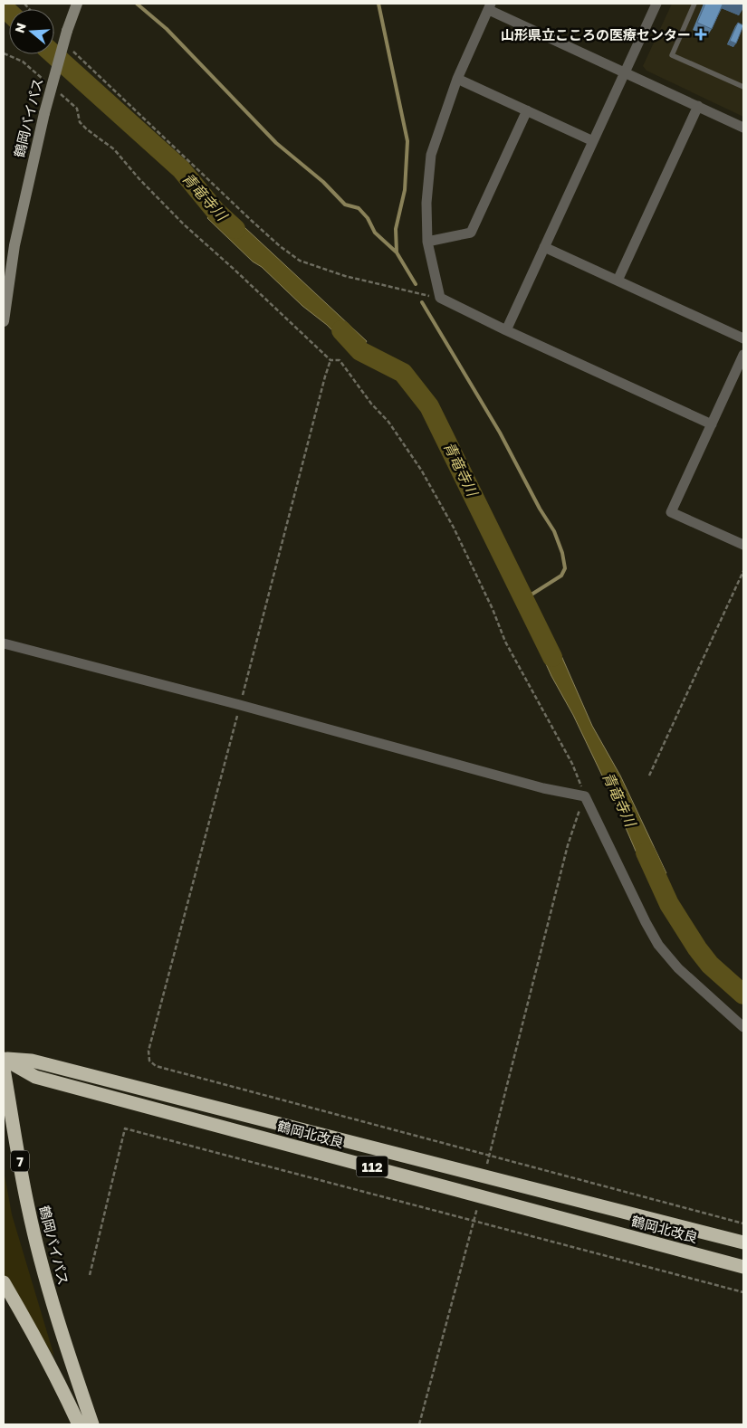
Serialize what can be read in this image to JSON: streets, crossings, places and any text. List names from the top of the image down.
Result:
{
  "streets": {
    "highway": [
      "鶴岡バイパス",
      "鶴岡北改良",
      "7",
      "112"
    ]
  },
  "water": ["青竜寺川"],
  "places": {
    "health": ["山形県立こころの医療センター"]
  },
  "north": "left"
}
